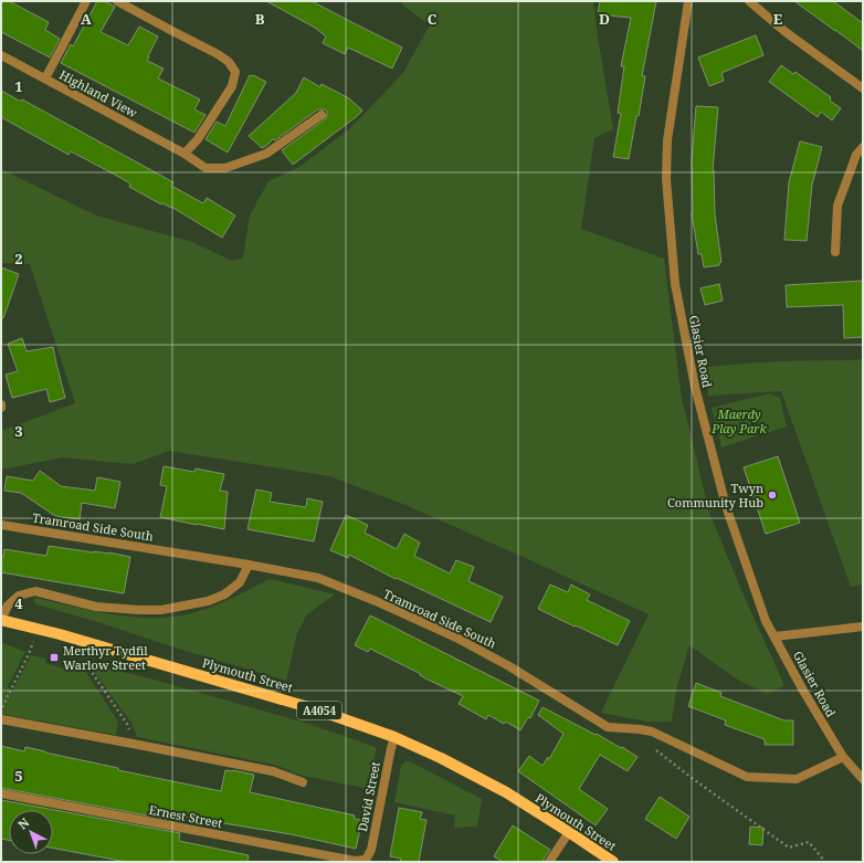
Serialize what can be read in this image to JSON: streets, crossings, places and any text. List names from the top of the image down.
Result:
{
  "streets": {
    "main road": ["Plymouth Street", "A4054"],
    "street": [
      "Highland View",
      "Glasier Road",
      "Tramroad Side South",
      "David Street",
      "Ernest Street"
    ]
  },
  "crossings": [
    ["Glasier Road", "Tramroad Side South"],
    ["Tramroad Side South", "Plymouth Street"],
    ["Plymouth Street", "David Street"],
    ["David Street", "Ernest Street"]
  ],
  "parks": ["Maerdy Play Park"],
  "places": {
    "other": ["Twyn Community Hub"],
    "transit": ["Merthyr Tydfil Warlow Street"]
  },
  "north": "top left",
  "grid": {
    "columns": [
      "A",
      "B",
      "C",
      "D",
      "E"
    ],
    "rows": [
      "1",
      "2",
      "3",
      "4",
      "5"
    ]
  }
}
